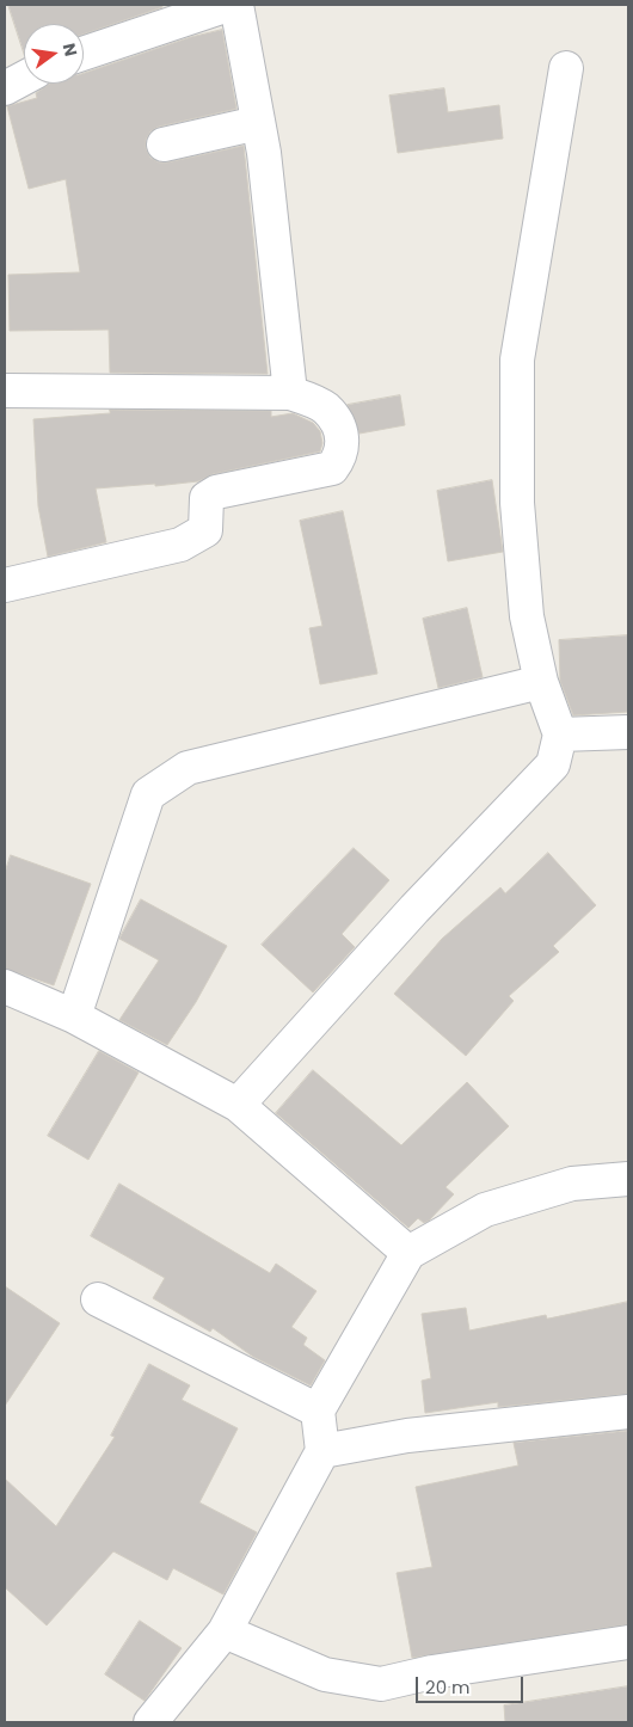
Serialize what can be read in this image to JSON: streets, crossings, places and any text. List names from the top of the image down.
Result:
{
  "scale_bar": "20 m",
  "north": "right"
}
